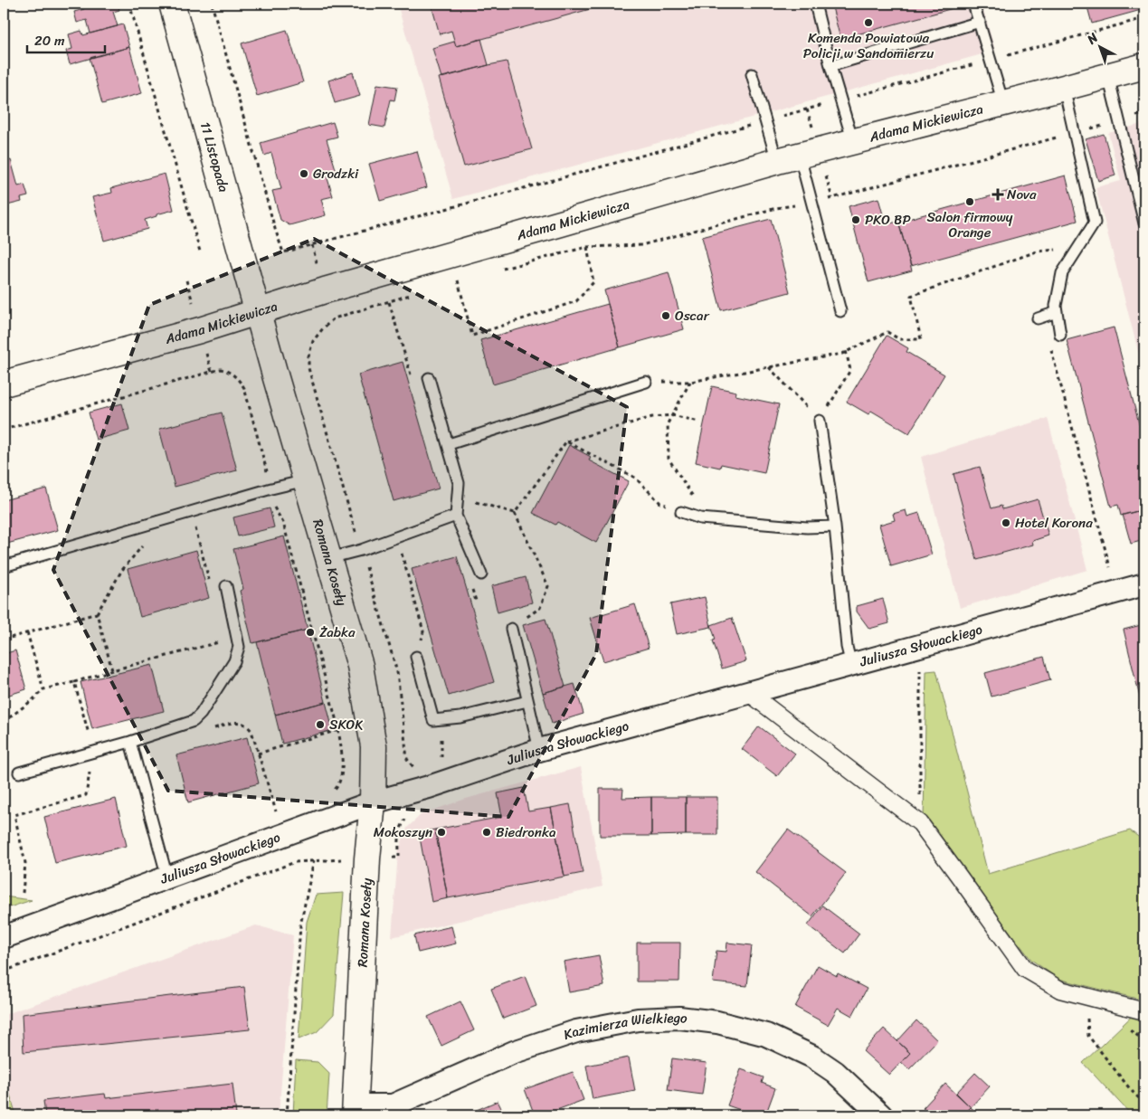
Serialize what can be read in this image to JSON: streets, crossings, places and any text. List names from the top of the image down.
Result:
{
  "streets": {
    "street": [
      "Adama Mickiewicza",
      "11 Listopada",
      "Romana Koseły",
      "Juliusza Słowackiego",
      "Kazimierza Wielkiego"
    ]
  },
  "crossings": [
    ["Adama Mickiewicza", "11 Listopada"],
    ["Adama Mickiewicza", "Romana Koseły"],
    ["11 Listopada", "Romana Koseły"],
    ["Romana Koseły", "Juliusza Słowackiego"],
    ["Romana Koseły", "Kazimierza Wielkiego"]
  ],
  "places": {
    "other": [
      "Komenda Powiatowa Policji w Sandomierzu",
      "Grodzki",
      "Salon firmowy Orange",
      "PKO BP",
      "Oscar",
      "Hotel Korona",
      "Żabka",
      "SKOK",
      "Mokoszyn",
      "Biedronka"
    ],
    "health": ["Nova"]
  },
  "scale_bar": "20 m",
  "north": "top left"
}
